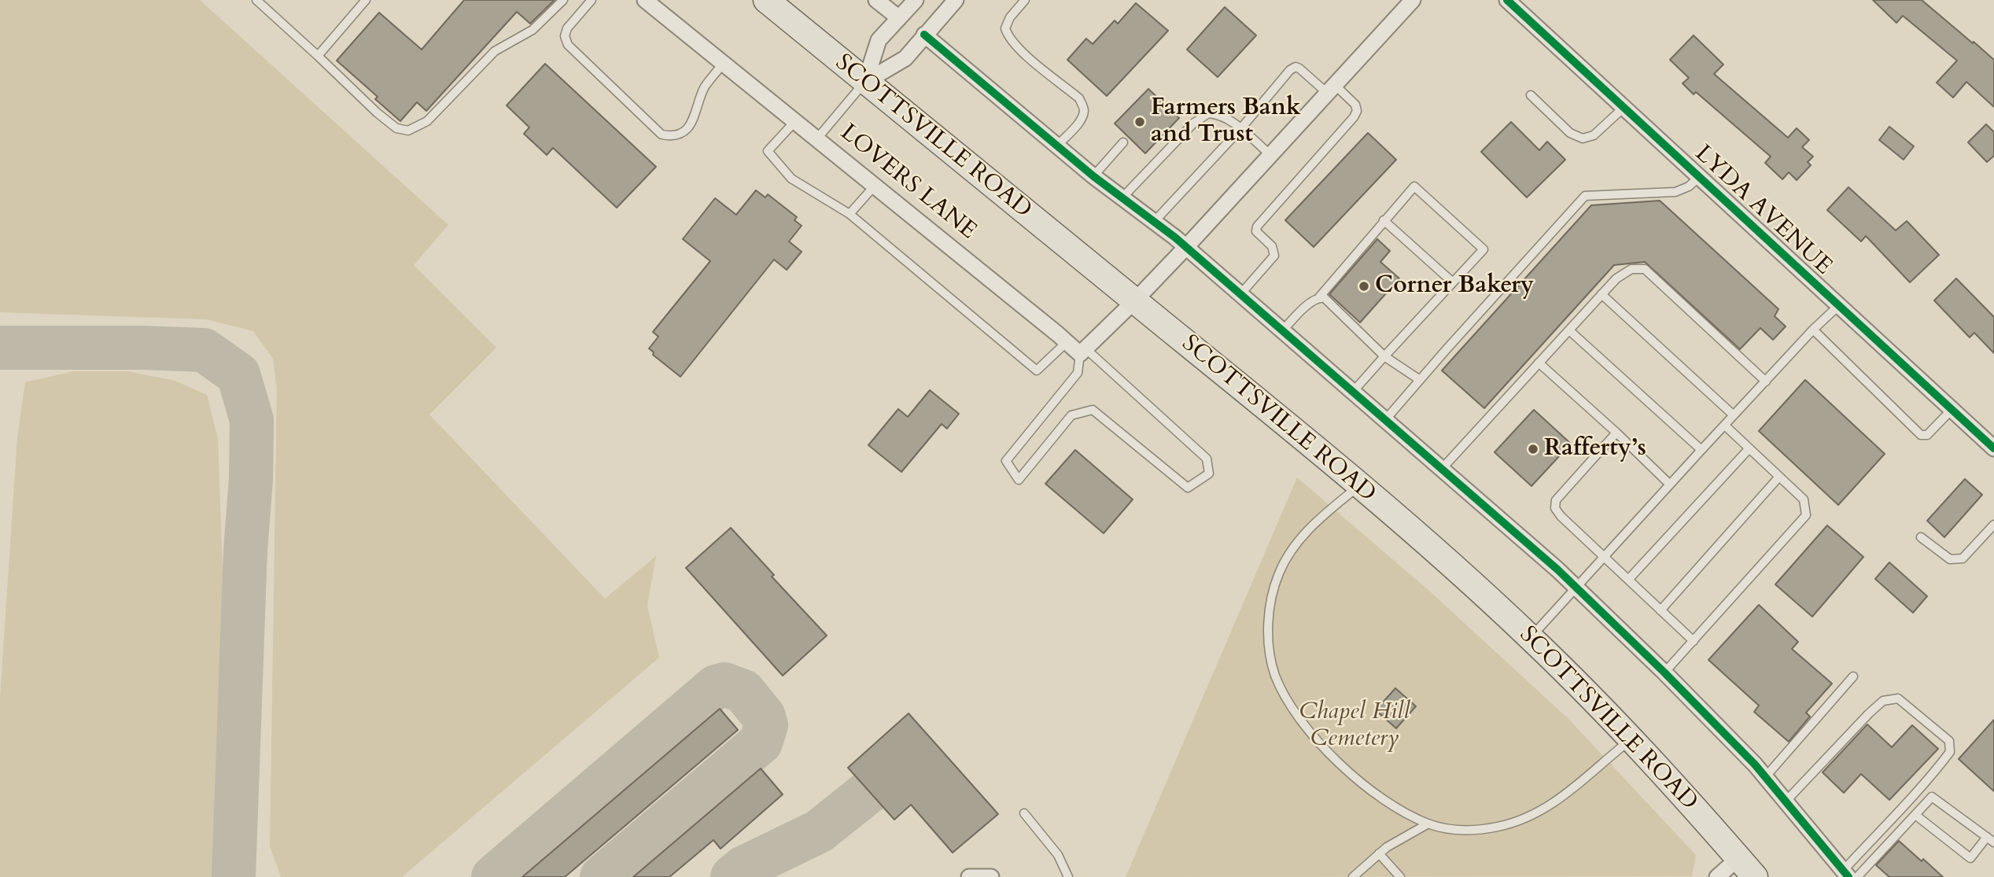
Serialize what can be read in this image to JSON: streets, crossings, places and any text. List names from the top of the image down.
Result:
{
  "streets": {
    "main road": ["SCOTTSVILLE ROAD"],
    "street": ["LOVERS LANE", "LYDA AVENUE"]
  },
  "parks": ["Chapel Hill Cemetery"],
  "places": ["Farmers Bank and Trust", "Corner Bakery", "Rafferty’s"]
}
